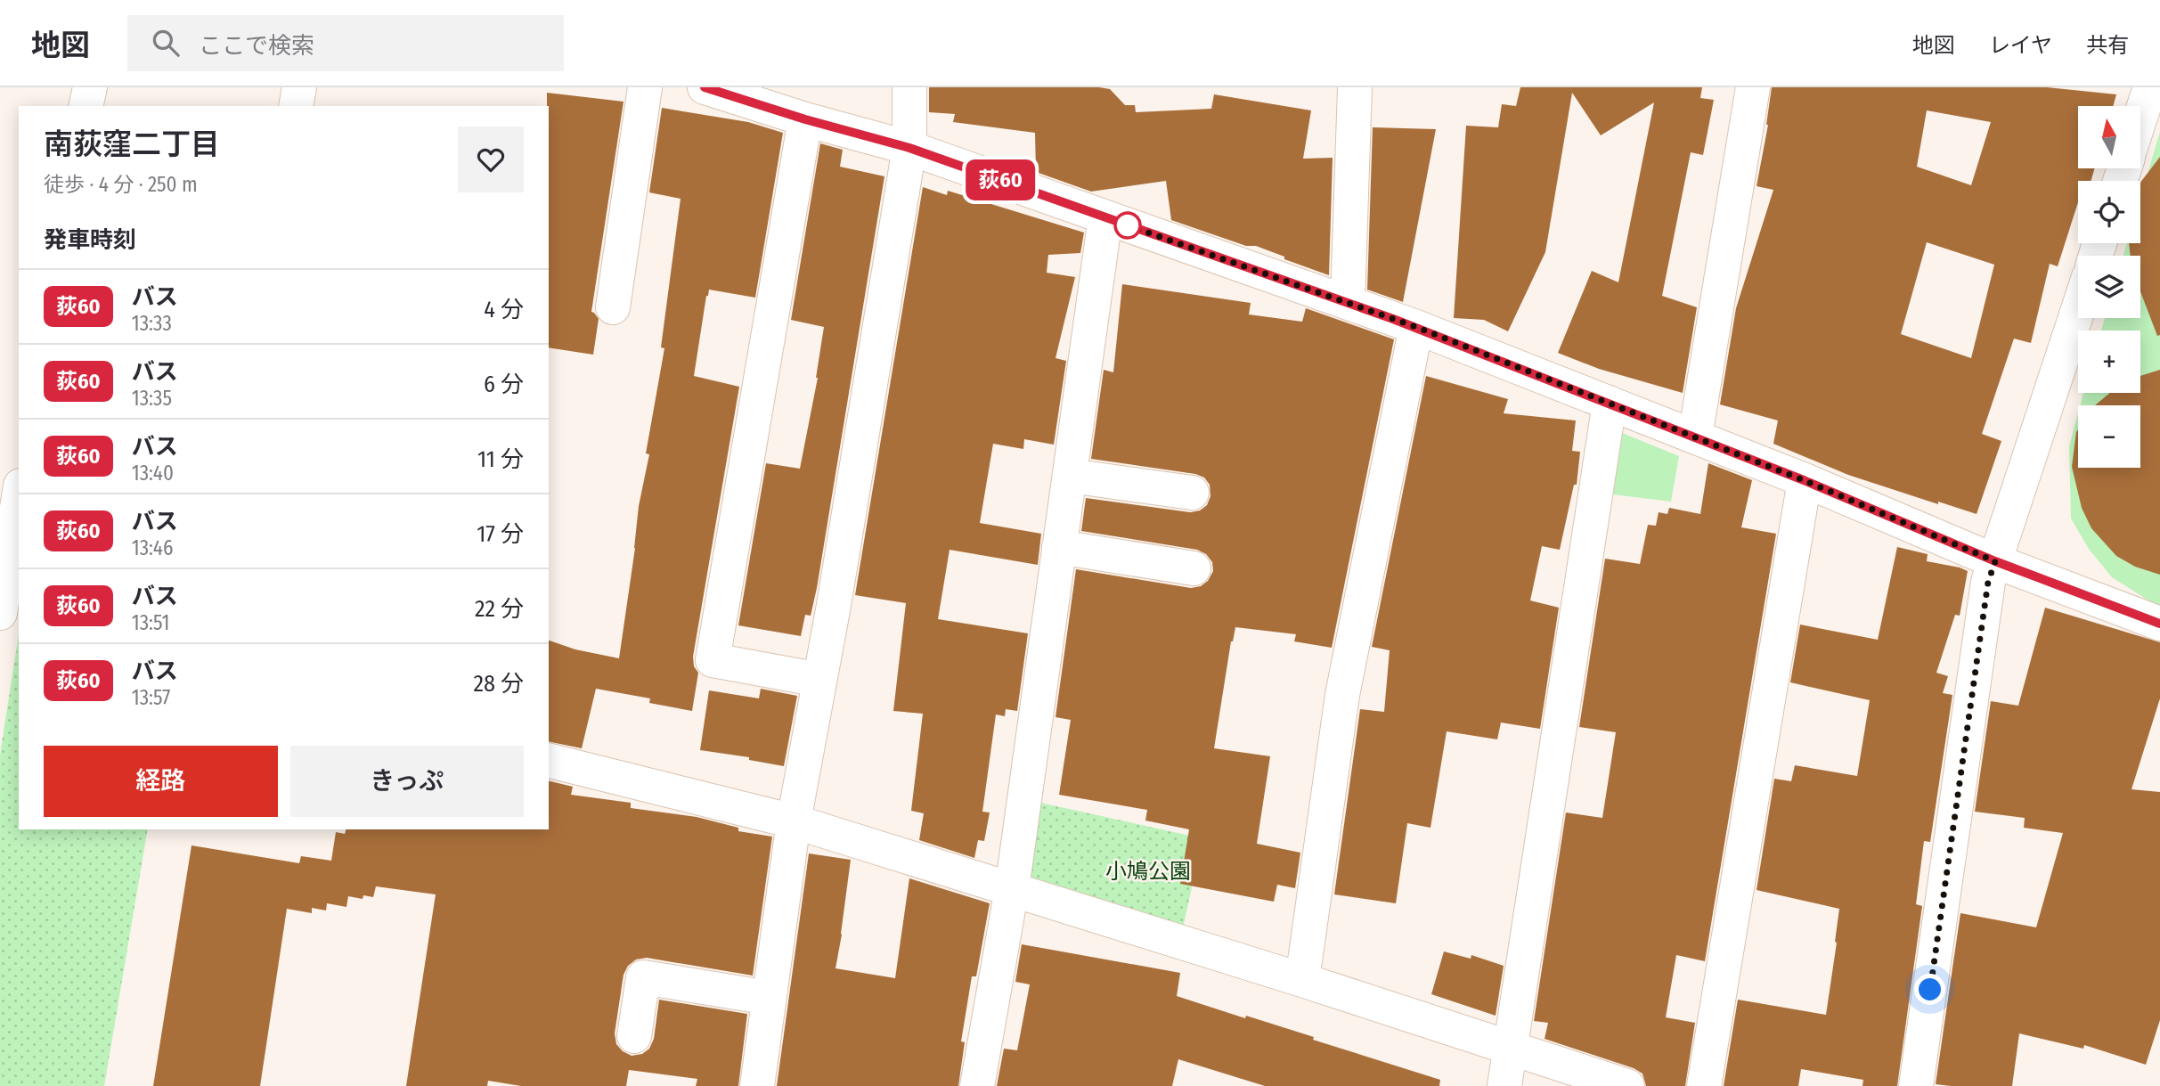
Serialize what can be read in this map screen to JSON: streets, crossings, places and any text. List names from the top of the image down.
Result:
{
  "parks": ["小鳩公園"],
  "lines": ["bus line 荻60"],
  "north": "top",
  "page": {
    "header": "地図",
    "search": "ここで検索",
    "nav": ["地図", "レイヤ", "共有"],
    "on_map": "荻60",
    "map_buttons": ["+", "−"],
    "heading": [
      ["南荻窪二丁目", "徒歩 · 4 分 · 250 m"],
      "発車時刻"
    ],
    "list": [
      {
        "mark": "荻60",
        "name": "バス",
        "note": "13:33",
        "value": "4 分"
      },
      {
        "mark": "荻60",
        "name": "バス",
        "note": "13:35",
        "value": "6 分"
      },
      {
        "mark": "荻60",
        "name": "バス",
        "note": "13:40",
        "value": "11 分"
      },
      {
        "mark": "荻60",
        "name": "バス",
        "note": "13:46",
        "value": "17 分"
      },
      {
        "mark": "荻60",
        "name": "バス",
        "note": "13:51",
        "value": "22 分"
      },
      {
        "mark": "荻60",
        "name": "バス",
        "note": "13:57",
        "value": "28 分"
      }
    ],
    "buttons": ["経路", "きっぷ"]
  }
}
